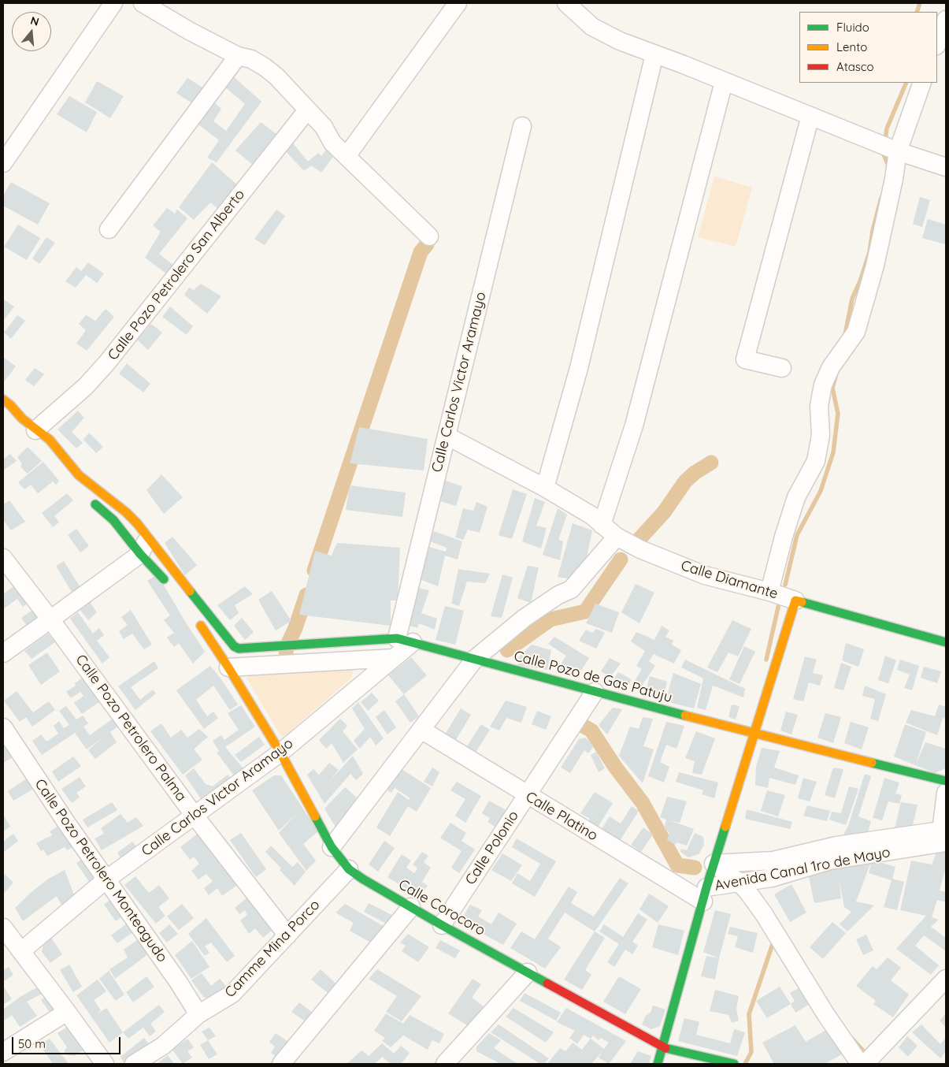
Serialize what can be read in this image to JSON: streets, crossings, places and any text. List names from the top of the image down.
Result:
{
  "streets": {
    "street": [
      "Calle Pozo Petrolero San Alberto",
      "Calle Carlos Victor Aramayo",
      "Calle Diamante",
      "Calle Pozo de Gas Patuju",
      "Calle Pozo Petrolero Palma",
      "Calle Platino",
      "Calle Polonio",
      "Avenida Canal 1ro de Mayo",
      "Calle Pozo Petrolero Monteagudo",
      "Calle Corocoro",
      "Camme Mina Porco"
    ]
  },
  "crossings": [
    ["Calle Carlos Victor Aramayo", "Calle Diamante"],
    ["Calle Carlos Victor Aramayo", "Calle Pozo de Gas Patuju"],
    ["Calle Carlos Victor Aramayo", "Calle Pozo Petrolero Palma"],
    ["Calle Carlos Victor Aramayo", "Calle Pozo Petrolero Monteagudo"],
    ["Calle Carlos Victor Aramayo", "Calle Corocoro"],
    ["Calle Pozo de Gas Patuju", "Calle Polonio"],
    ["Calle Pozo Petrolero Palma", "Camme Mina Porco"],
    ["Calle Platino", "Calle Polonio"],
    ["Calle Platino", "Avenida Canal 1ro de Mayo"],
    ["Calle Polonio", "Calle Corocoro"],
    ["Calle Pozo Petrolero Monteagudo", "Camme Mina Porco"],
    ["Calle Corocoro", "Camme Mina Porco"]
  ],
  "legend": ["Fluido", "Lento", "Atasco"],
  "scale_bar": "50 m",
  "north": "top"
}
